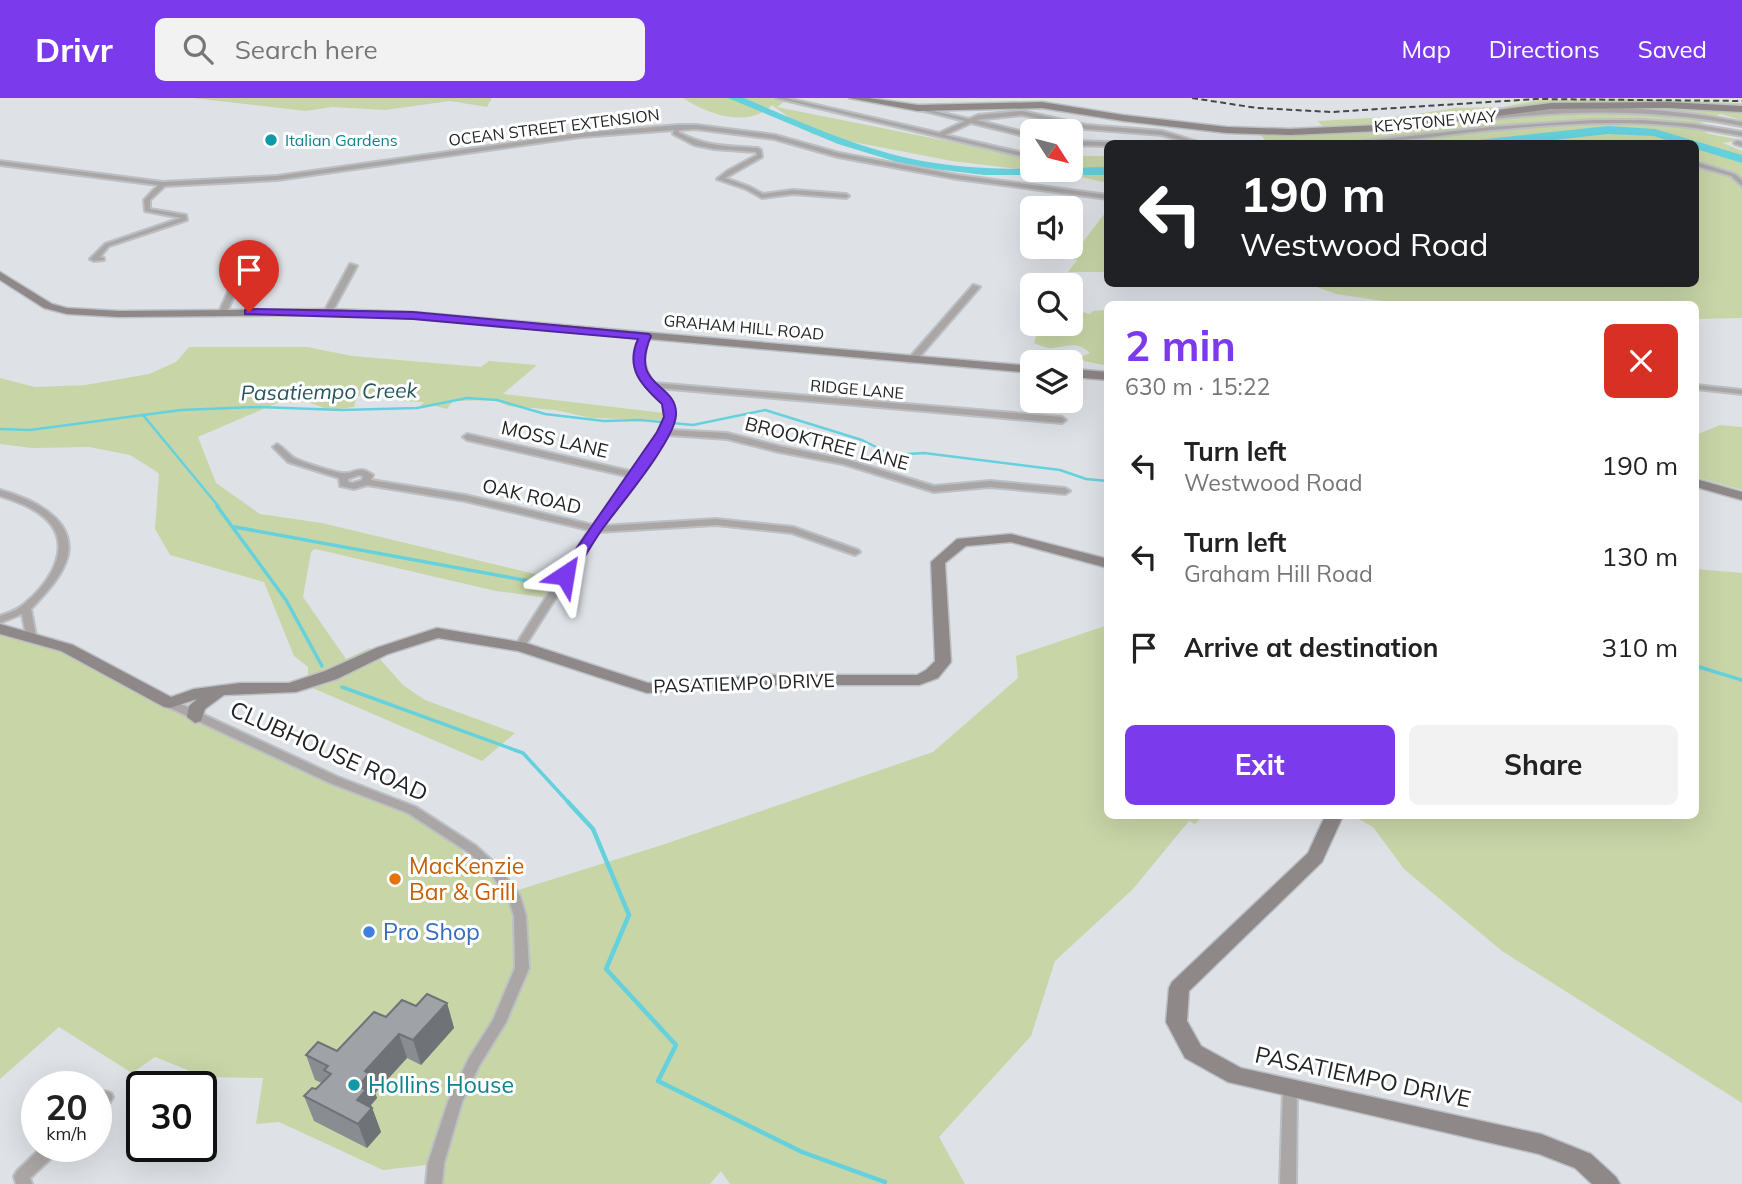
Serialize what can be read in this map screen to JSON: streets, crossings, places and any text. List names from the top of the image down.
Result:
{
  "streets": {
    "main road": ["GRAHAM HILL ROAD", "PASATIEMPO DRIVE"],
    "street": [
      "KEYSTONE WAY",
      "OCEAN STREET EXTENSION",
      "RIDGE LANE",
      "MOSS LANE",
      "BROOKTREE LANE",
      "OAK ROAD",
      "CLUBHOUSE ROAD"
    ]
  },
  "crossings": [
    ["PASATIEMPO DRIVE", "CLUBHOUSE ROAD"]
  ],
  "water": ["Pasatiempo Creek"],
  "places": [
    "Italian Gardens",
    "MacKenzie Bar & Grill",
    "Pro Shop",
    "Hollins House"
  ],
  "north": "bottom right",
  "page": {
    "header": "Drivr",
    "search": "Search here",
    "nav": ["Map", "Directions", "Saved"],
    "turn": ["190 m", "Westwood Road"],
    "heading": ["2 min", "630 m · 15:22"],
    "list": [
      {
        "name": "Turn left",
        "note": "Westwood Road",
        "value": "190 m"
      },
      {
        "name": "Turn left",
        "note": "Graham Hill Road",
        "value": "130 m"
      },
      {
        "name": "Arrive at destination",
        "value": "310 m"
      }
    ],
    "buttons": ["Exit", "Share"],
    "speed": "20 km/h",
    "limit": "30"
  }
}
